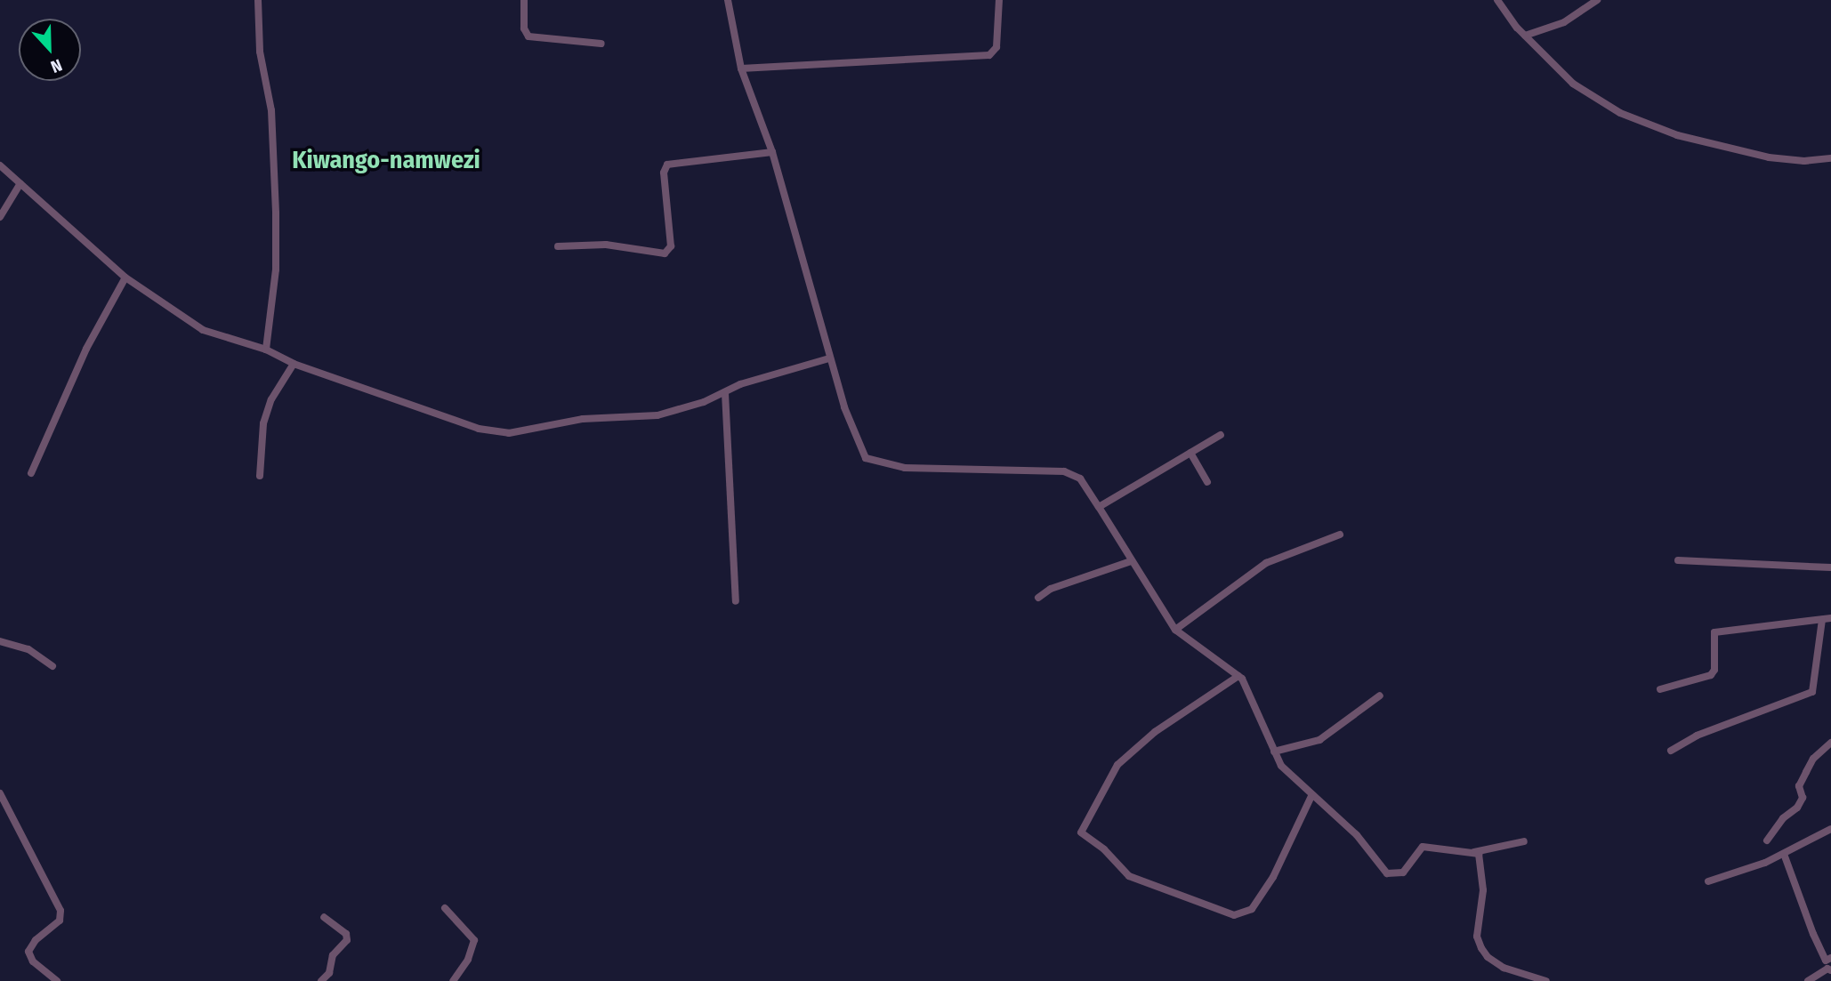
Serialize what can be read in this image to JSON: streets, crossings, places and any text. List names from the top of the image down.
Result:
{
  "districts": ["Kiwango-namwezi"],
  "north": "bottom"
}
